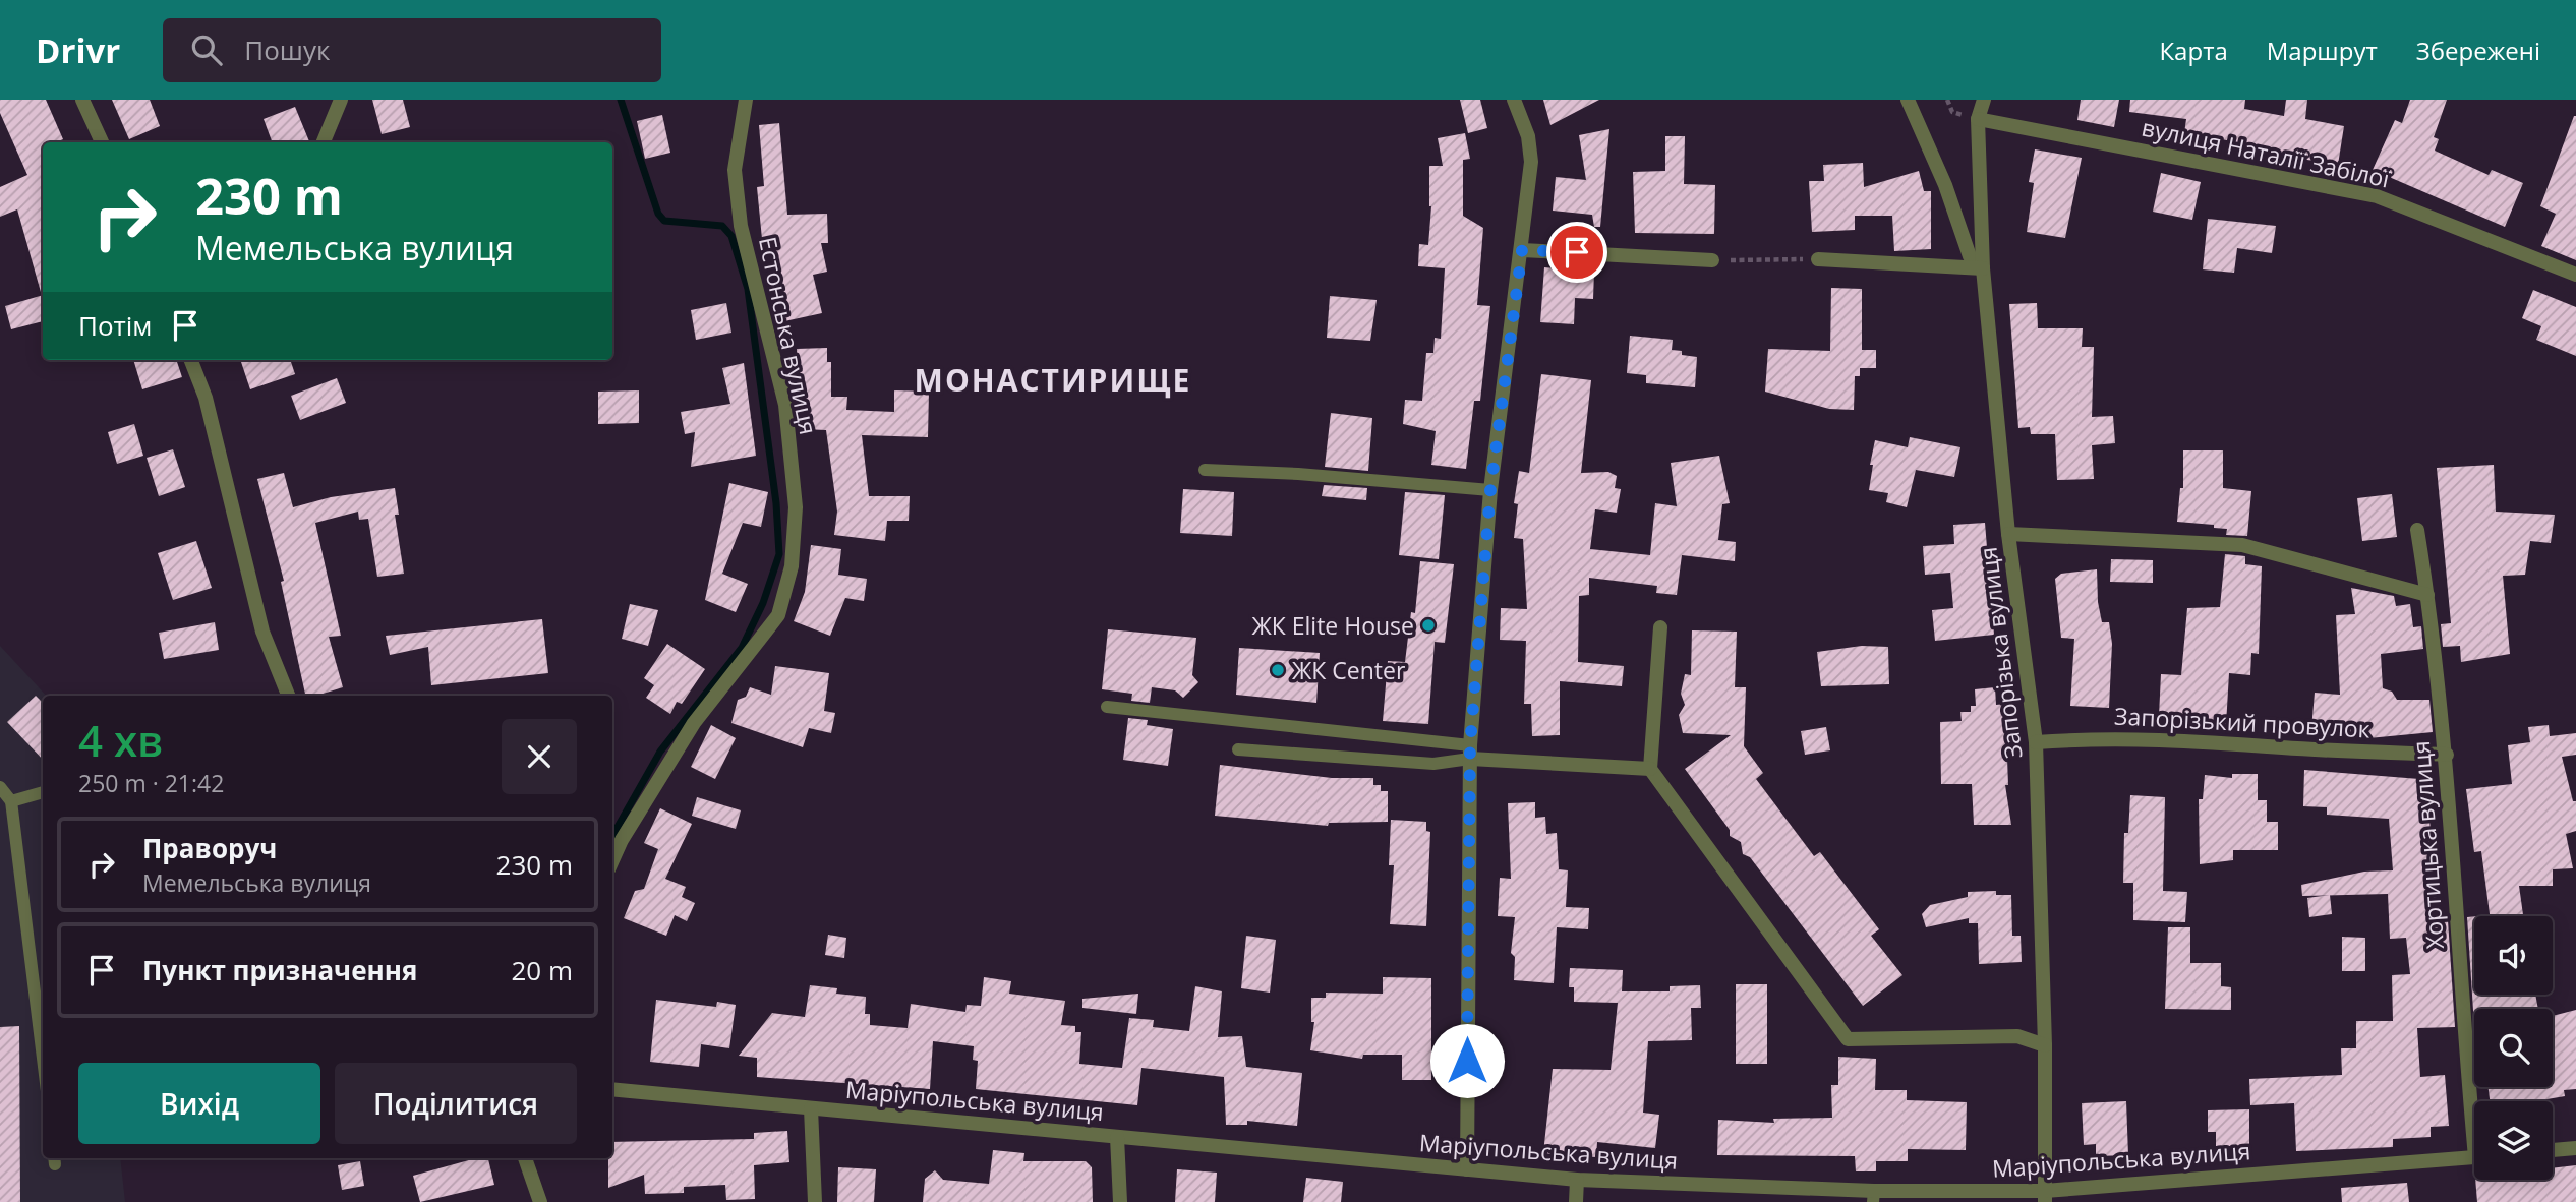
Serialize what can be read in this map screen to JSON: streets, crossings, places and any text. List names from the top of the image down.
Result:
{
  "streets": {
    "street": [
      "вулиця Наталії Забілої",
      "Естонська вулиця",
      "Запорізька вулиця",
      "Запорізький провулок",
      "Хортицька вулиця",
      "Маріупольська вулиця"
    ]
  },
  "crossings": [
    ["вулиця Наталії Забілої", "Запорізька вулиця"],
    ["Запорізька вулиця", "Запорізький провулок"],
    ["Запорізька вулиця", "Маріупольська вулиця"],
    ["Запорізький провулок", "Хортицька вулиця"]
  ],
  "districts": ["МОНАСТИРИЩЕ"],
  "places": ["ЖК Elite House", "ЖК Center"],
  "page": {
    "header": "Drivr",
    "search": "Пошук",
    "nav": ["Карта", "Маршрут", "Збережені"],
    "turn": ["230 m", "Мемельська вулиця"],
    "then": "Потім",
    "heading": ["4 хв", "250 m · 21:42"],
    "list": [
      {
        "name": "Праворуч",
        "note": "Мемельська вулиця",
        "value": "230 m"
      },
      {
        "name": "Пункт призначення",
        "value": "20 m"
      }
    ],
    "buttons": ["Вихід", "Поділитися"]
  }
}
